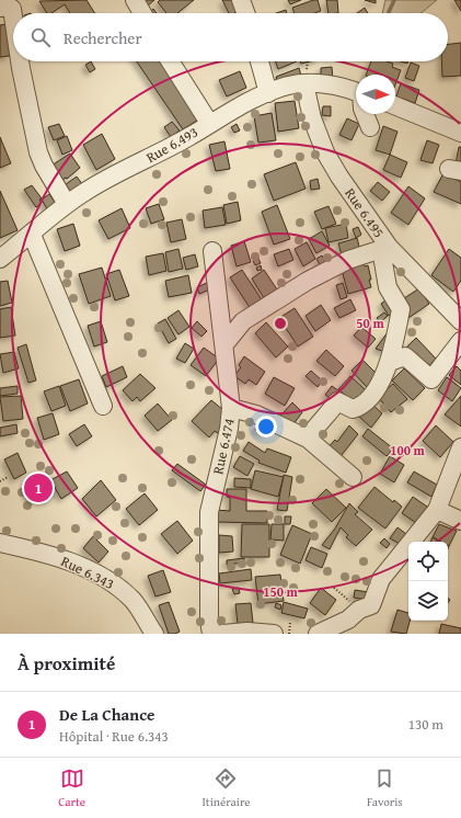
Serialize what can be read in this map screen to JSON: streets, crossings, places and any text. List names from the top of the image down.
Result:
{
  "streets": {
    "street": [
      "Rue 6.493",
      "Rue 6.495",
      "Rue 6.474",
      "Rue 6.343"
    ]
  },
  "crossings": [
    ["Rue 6.493", "Rue 6.495"]
  ],
  "north": "right",
  "page": {
    "search": "Rechercher",
    "pins": "1",
    "heading": "À proximité",
    "list": [
      {
        "mark": "1",
        "name": "De La Chance",
        "note": "Hôpital · Rue 6.343",
        "value": "130 m"
      }
    ],
    "nav": ["Carte", "Itinéraire", "Favoris"]
  },
  "rings": ["50 m", "100 m", "150 m"]
}
